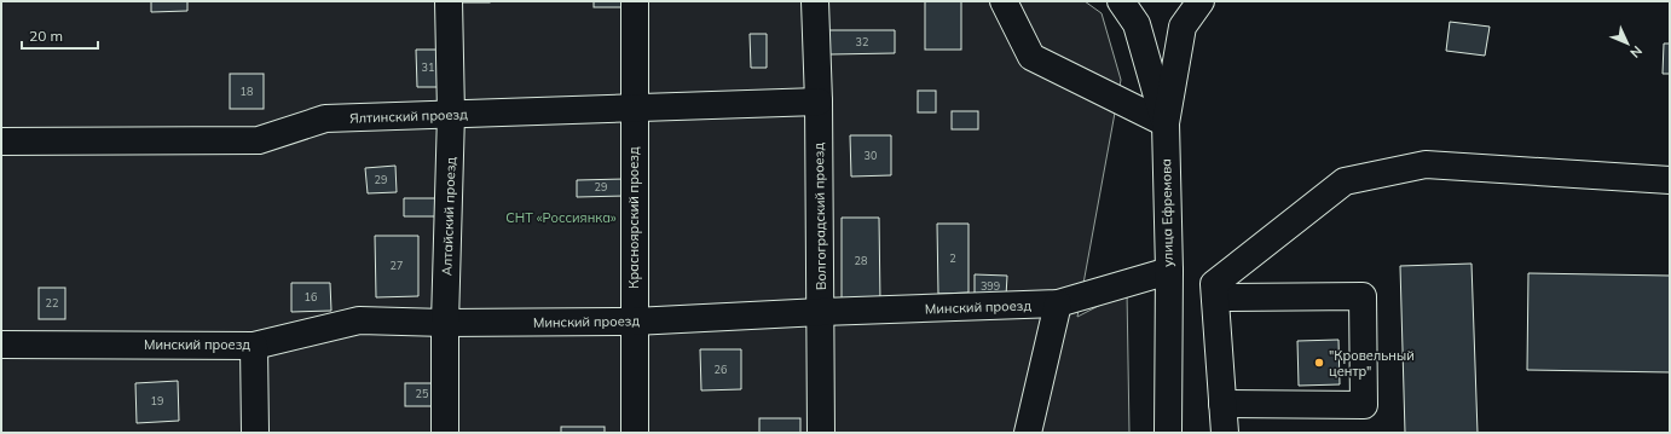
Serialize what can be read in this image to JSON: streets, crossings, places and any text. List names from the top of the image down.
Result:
{
  "streets": {
    "main road": [
      "Ялтинский проезд",
      "улица Ефремова",
      "Алтайский проезд",
      "Волгоградский проезд",
      "Красноярский проезд",
      "Минский проезд"
    ]
  },
  "crossings": [
    ["Ялтинский проезд", "Алтайский проезд"],
    ["Ялтинский проезд", "Волгоградский проезд"],
    ["Ялтинский проезд", "Красноярский проезд"],
    ["улица Ефремова", "Минский проезд"],
    ["Алтайский проезд", "Минский проезд"],
    ["Волгоградский проезд", "Минский проезд"],
    ["Красноярский проезд", "Минский проезд"]
  ],
  "parks": ["СНТ «Россиянка»"],
  "places": ["\"Кровельный центр\""],
  "house_numbers": [
    "32",
    "31",
    "18",
    "30",
    "29",
    "29",
    "2",
    "28",
    "27",
    "399",
    "16",
    "22",
    "26",
    "25",
    "19"
  ],
  "scale_bar": "20 m",
  "north": "bottom right"
}
